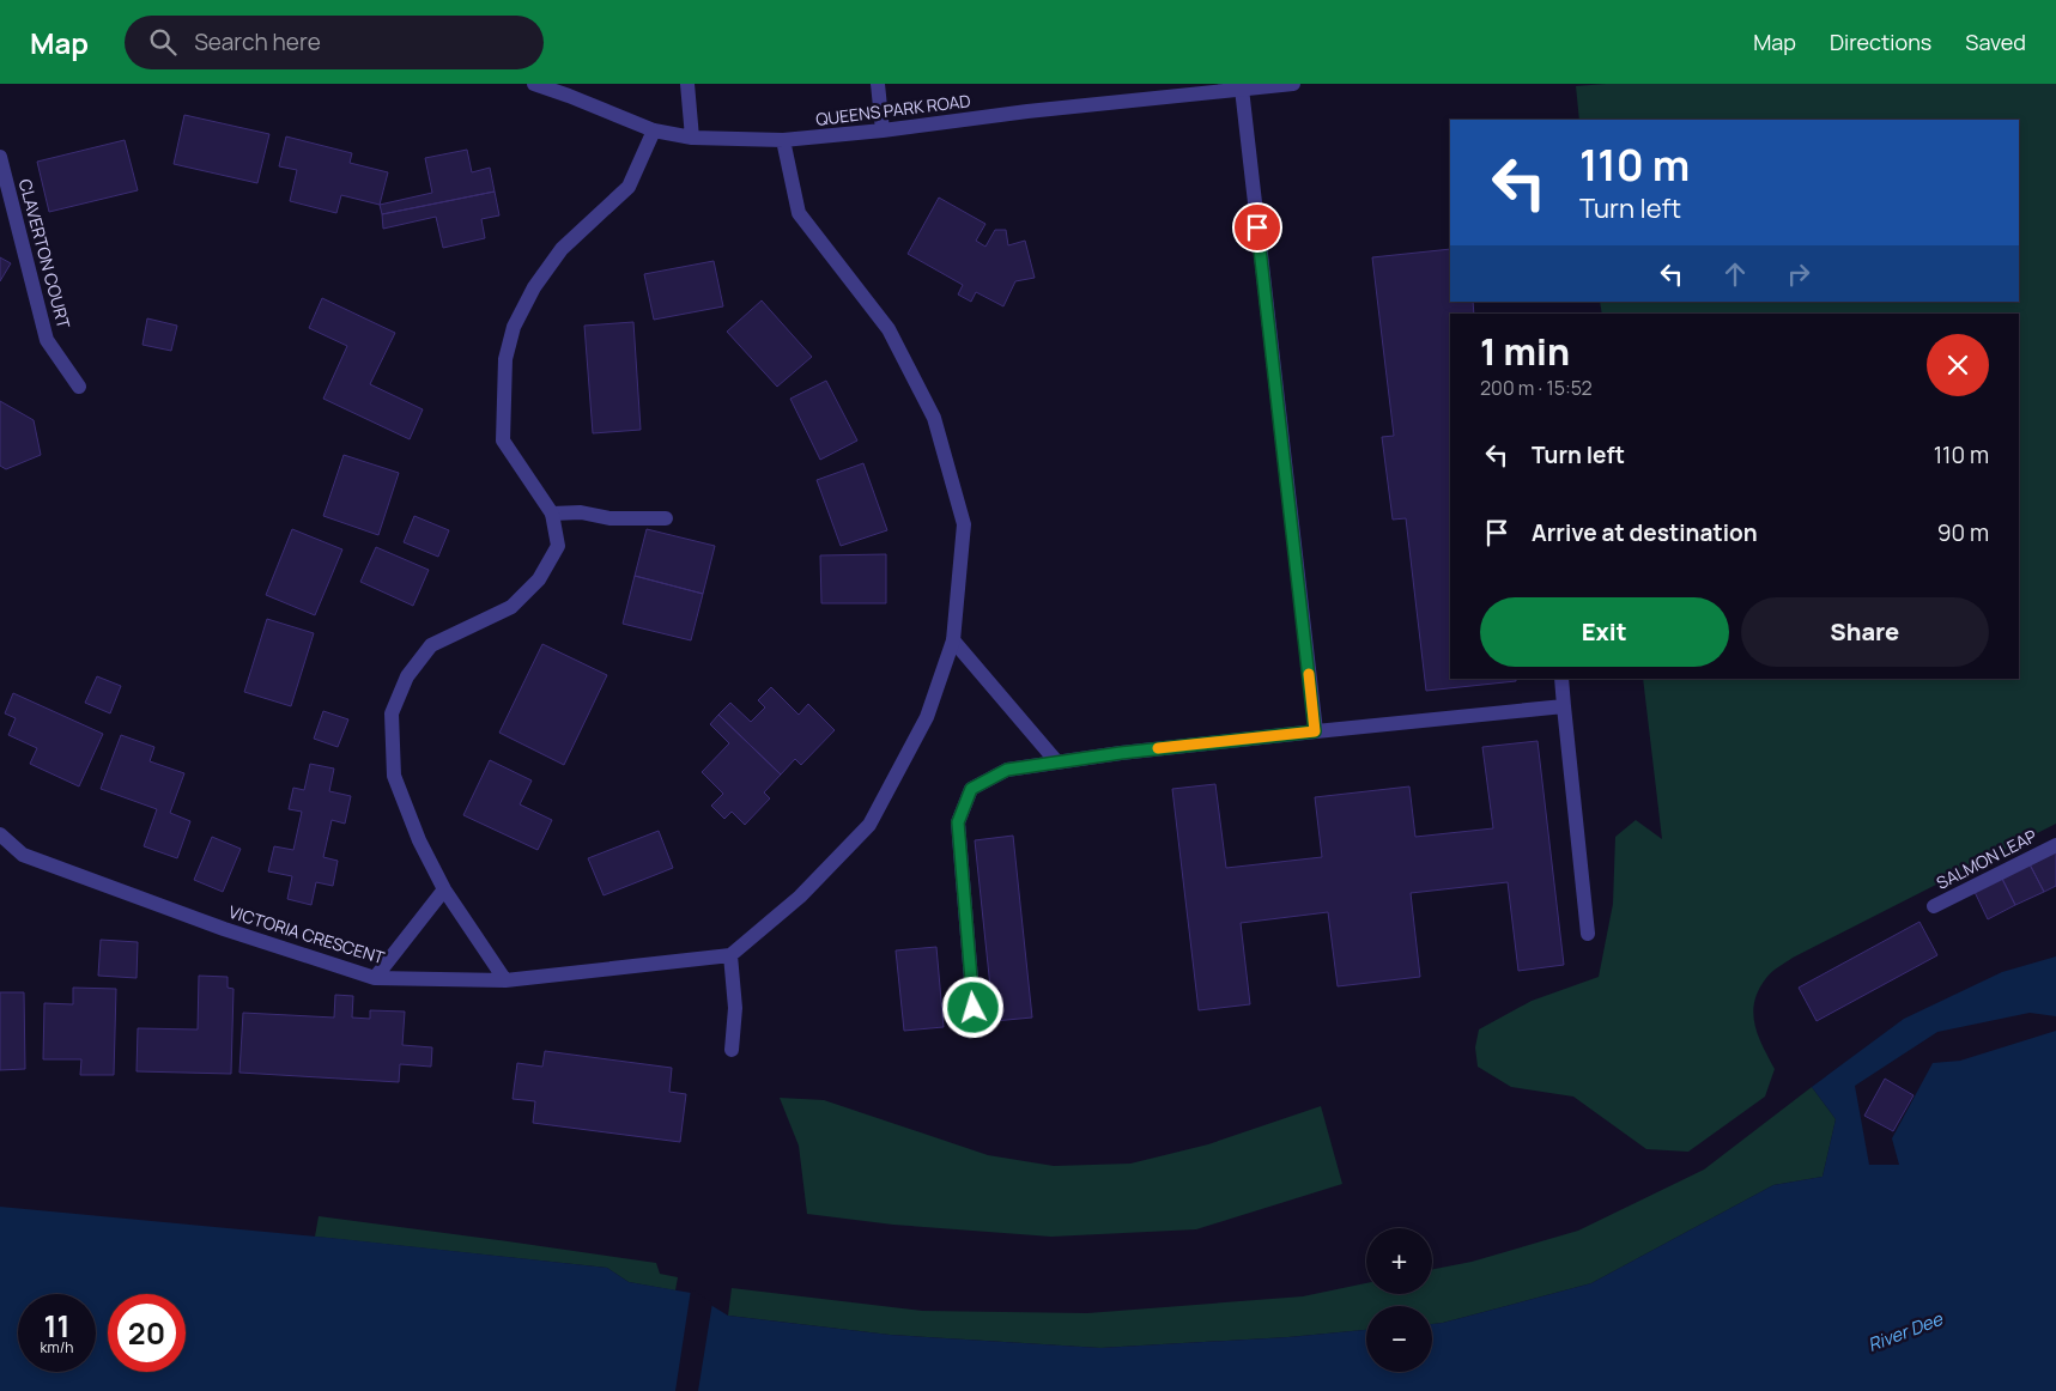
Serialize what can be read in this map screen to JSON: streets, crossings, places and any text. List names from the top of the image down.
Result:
{
  "streets": {
    "street": [
      "QUEENS PARK ROAD",
      "CLAVERTON COURT",
      "SALMON LEAP",
      "VICTORIA CRESCENT"
    ]
  },
  "water": ["River Dee"],
  "page": {
    "header": "Map",
    "search": "Search here",
    "nav": ["Map", "Directions", "Saved"],
    "turn": ["110 m", "Turn left"],
    "heading": ["1 min", "200 m · 15:52"],
    "list": [
      {
        "name": "Turn left",
        "value": "110 m"
      },
      {
        "name": "Arrive at destination",
        "value": "90 m"
      }
    ],
    "buttons": ["Exit", "Share"],
    "map_buttons": ["+", "−"],
    "speed": "11 km/h",
    "limit": "20"
  }
}
